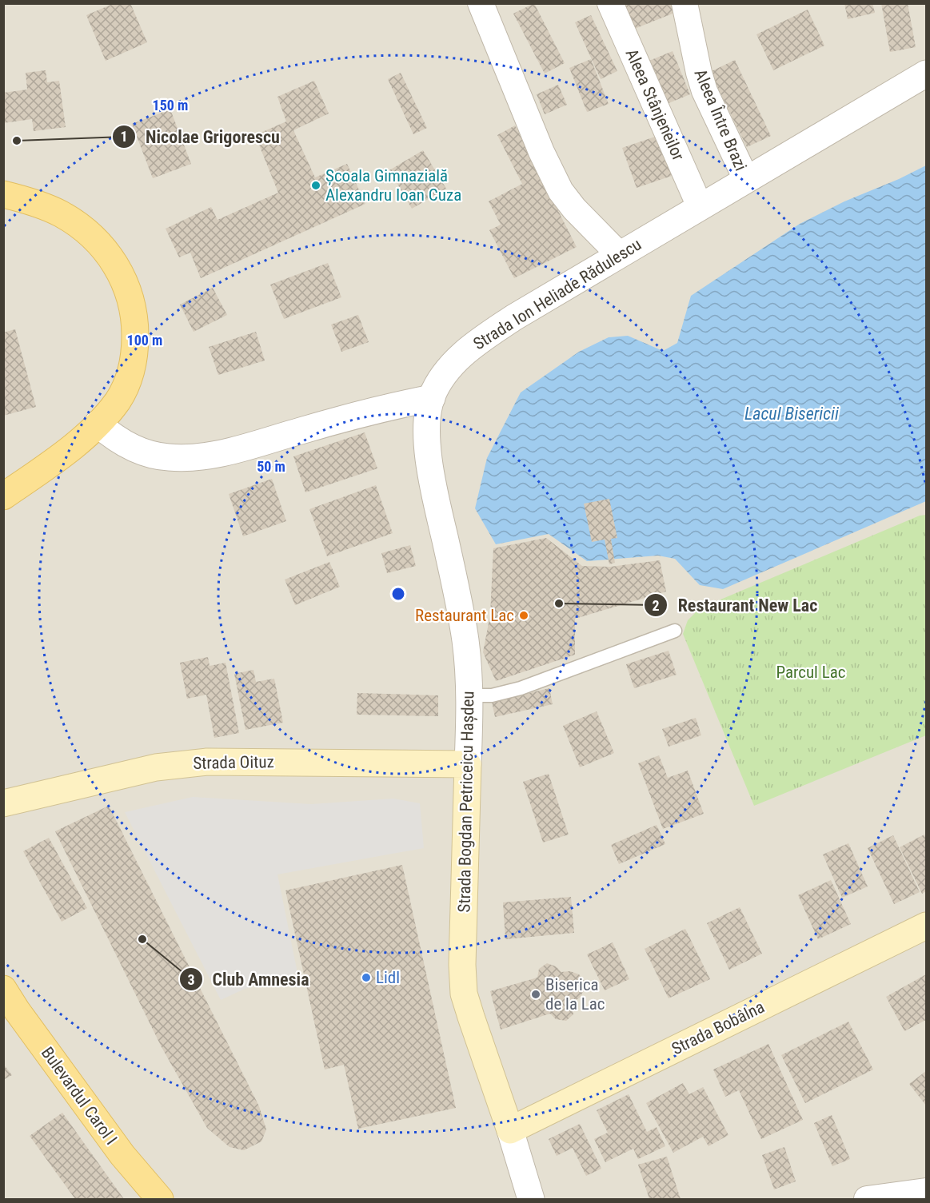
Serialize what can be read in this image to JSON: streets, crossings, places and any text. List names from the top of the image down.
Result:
{
  "streets": {
    "main road": [
      "Strada Oituz",
      "Strada Bogdan Petriceicu Hașdeu",
      "Strada Bobâlna",
      "Bulevardul Carol I"
    ],
    "street": ["Aleea Stânjeneilor", "Aleea Între Brazi", "Strada Ion Heliade Rădulescu"]
  },
  "crossings": [
    ["Aleea Stânjeneilor", "Strada Ion Heliade Rădulescu"],
    ["Aleea Între Brazi", "Strada Ion Heliade Rădulescu"],
    ["Strada Ion Heliade Rădulescu", "Strada Bogdan Petriceicu Hașdeu"],
    ["Strada Oituz", "Strada Bogdan Petriceicu Hașdeu"],
    ["Strada Bogdan Petriceicu Hașdeu", "Strada Bobâlna"]
  ],
  "water": ["Lacul Bisericii"],
  "parks": ["Parcul Lac"],
  "places": [
    "Nicolae Grigorescu",
    "Școala Gimnazială Alexandru Ioan Cuza",
    "Restaurant New Lac",
    "Restaurant Lac",
    "Club Amnesia",
    "Lidl",
    "Biserica de la Lac"
  ],
  "rings": ["150 m", "100 m", "50 m"]
}
